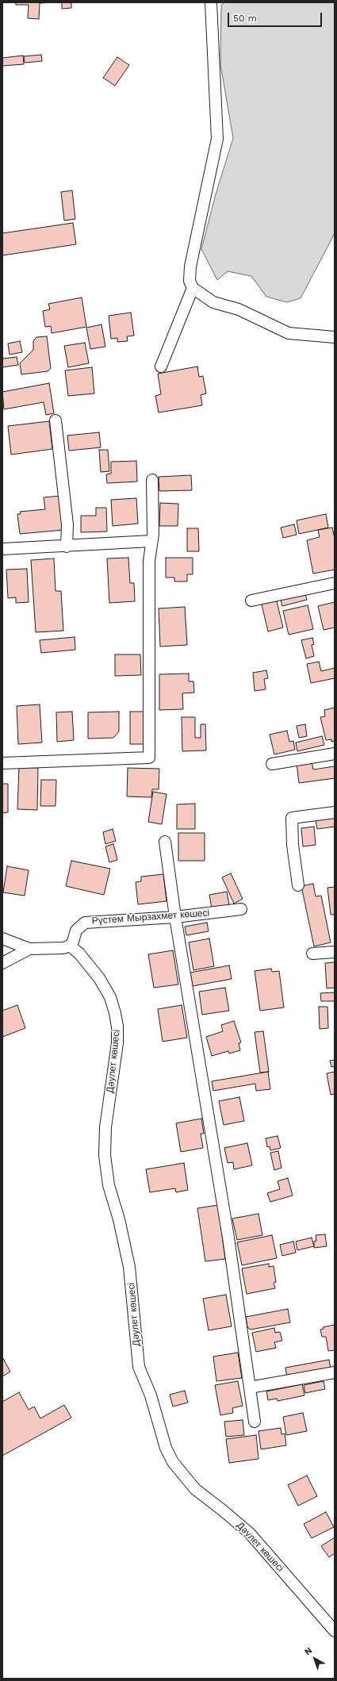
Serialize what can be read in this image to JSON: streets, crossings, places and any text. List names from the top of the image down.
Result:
{
  "streets": {
    "street": ["Рүстем Мырзахмет көшесі", "Дәулет көшесі"]
  },
  "crossings": [
    ["Рүстем Мырзахмет көшесі", "Дәулет көшесі"]
  ],
  "scale_bar": "50 m",
  "north": "top left"
}
